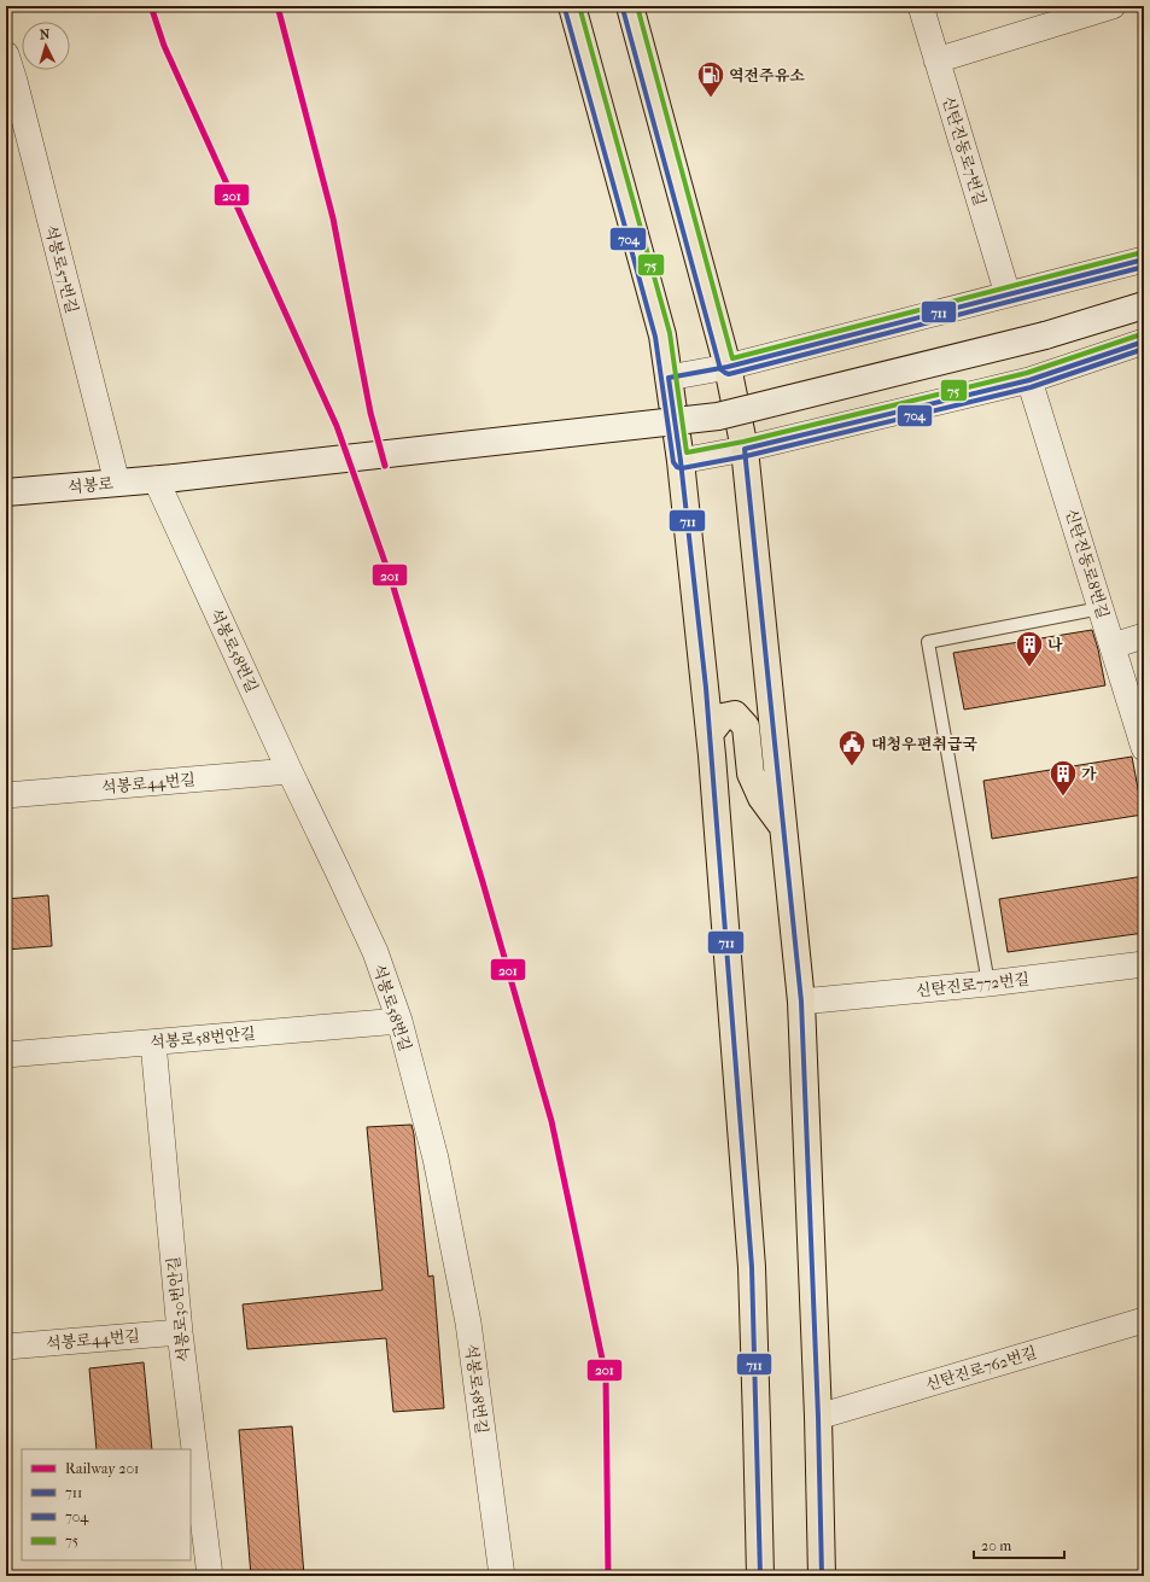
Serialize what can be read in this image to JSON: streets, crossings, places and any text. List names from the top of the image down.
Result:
{
  "streets": {
    "main road": ["석봉로"],
    "street": [
      "신탄진동로7번길",
      "석봉로57번길",
      "신탄진동로8번길",
      "석봉로58번길",
      "석봉로44번길",
      "신탄진로772번길",
      "석봉로58번안길",
      "석봉로30번안길",
      "신탄진로762번길"
    ]
  },
  "crossings": [
    ["석봉로57번길", "석봉로"],
    ["석봉로", "석봉로58번길"],
    ["석봉로58번길", "석봉로44번길"],
    ["석봉로58번길", "석봉로58번안길"],
    ["석봉로44번길", "석봉로30번안길"],
    ["석봉로58번안길", "석봉로30번안길"]
  ],
  "places": {
    "fuel station": ["역전주유소"],
    "building": ["나", "가"],
    "public building": ["대청우편취급국"]
  },
  "lines": [
    "rail line 201",
    "transit line 75",
    "transit line 704",
    "transit line 711"
  ],
  "legend": [
    "Railway 201",
    "711",
    "704",
    "75"
  ],
  "scale_bar": "20 m",
  "north": "top"
}
